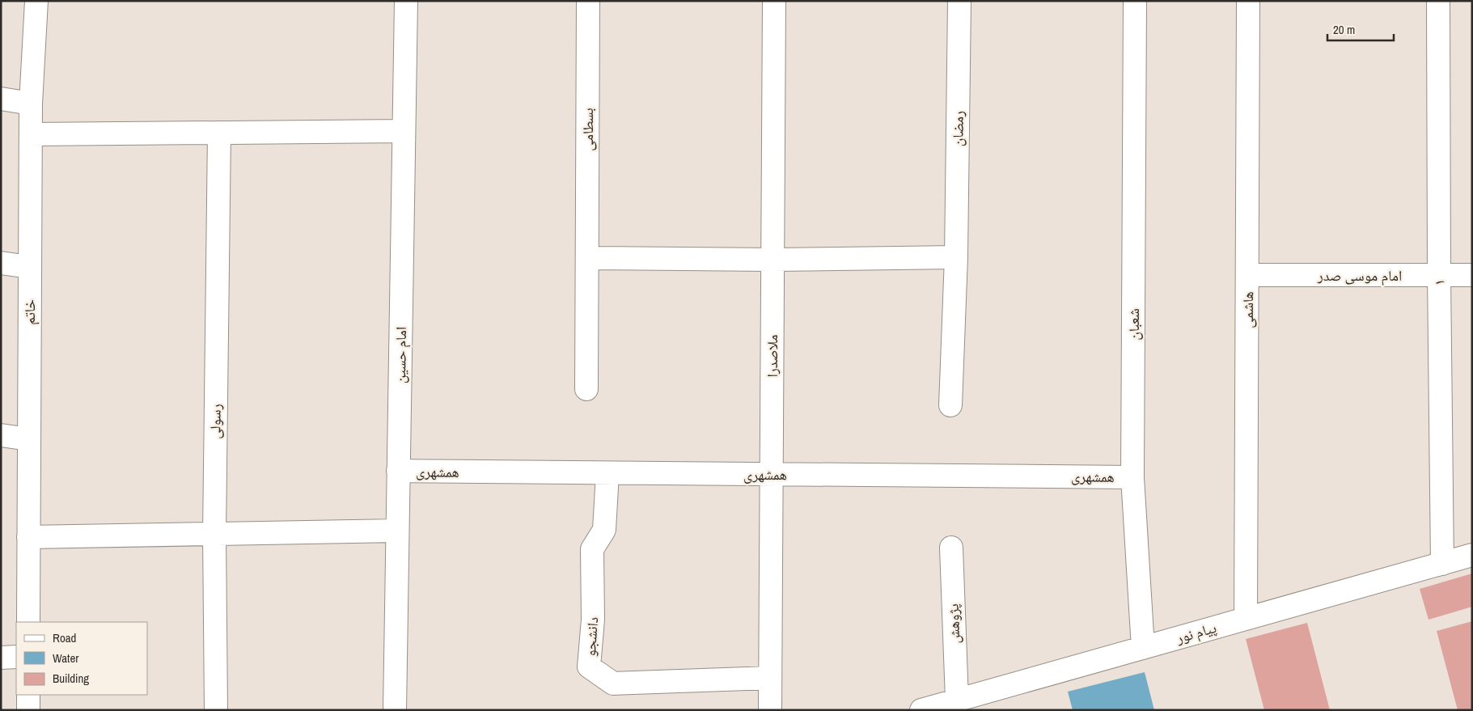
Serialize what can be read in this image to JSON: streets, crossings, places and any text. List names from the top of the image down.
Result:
{
  "streets": {
    "street": [
      "رمضان",
      "بسطامی",
      "امام موسی صدر",
      "۱",
      "هاشمی",
      "خاتم",
      "شعبان",
      "امام حسین",
      "ملاصدرا",
      "رسولی",
      "همشهری",
      "پژوهش",
      "پیام نور",
      "دانشجو"
    ]
  },
  "crossings": [
    ["امام موسی صدر", "۱"],
    ["امام موسی صدر", "هاشمی"],
    ["۱", "پیام نور"],
    ["هاشمی", "پیام نور"],
    ["شعبان", "همشهری"],
    ["شعبان", "پیام نور"],
    ["امام حسین", "همشهری"],
    ["ملاصدرا", "همشهری"],
    ["ملاصدرا", "دانشجو"],
    ["همشهری", "دانشجو"],
    ["پژوهش", "پیام نور"]
  ],
  "legend": ["Road", "Water", "Building"],
  "scale_bar": "20 m"
}
